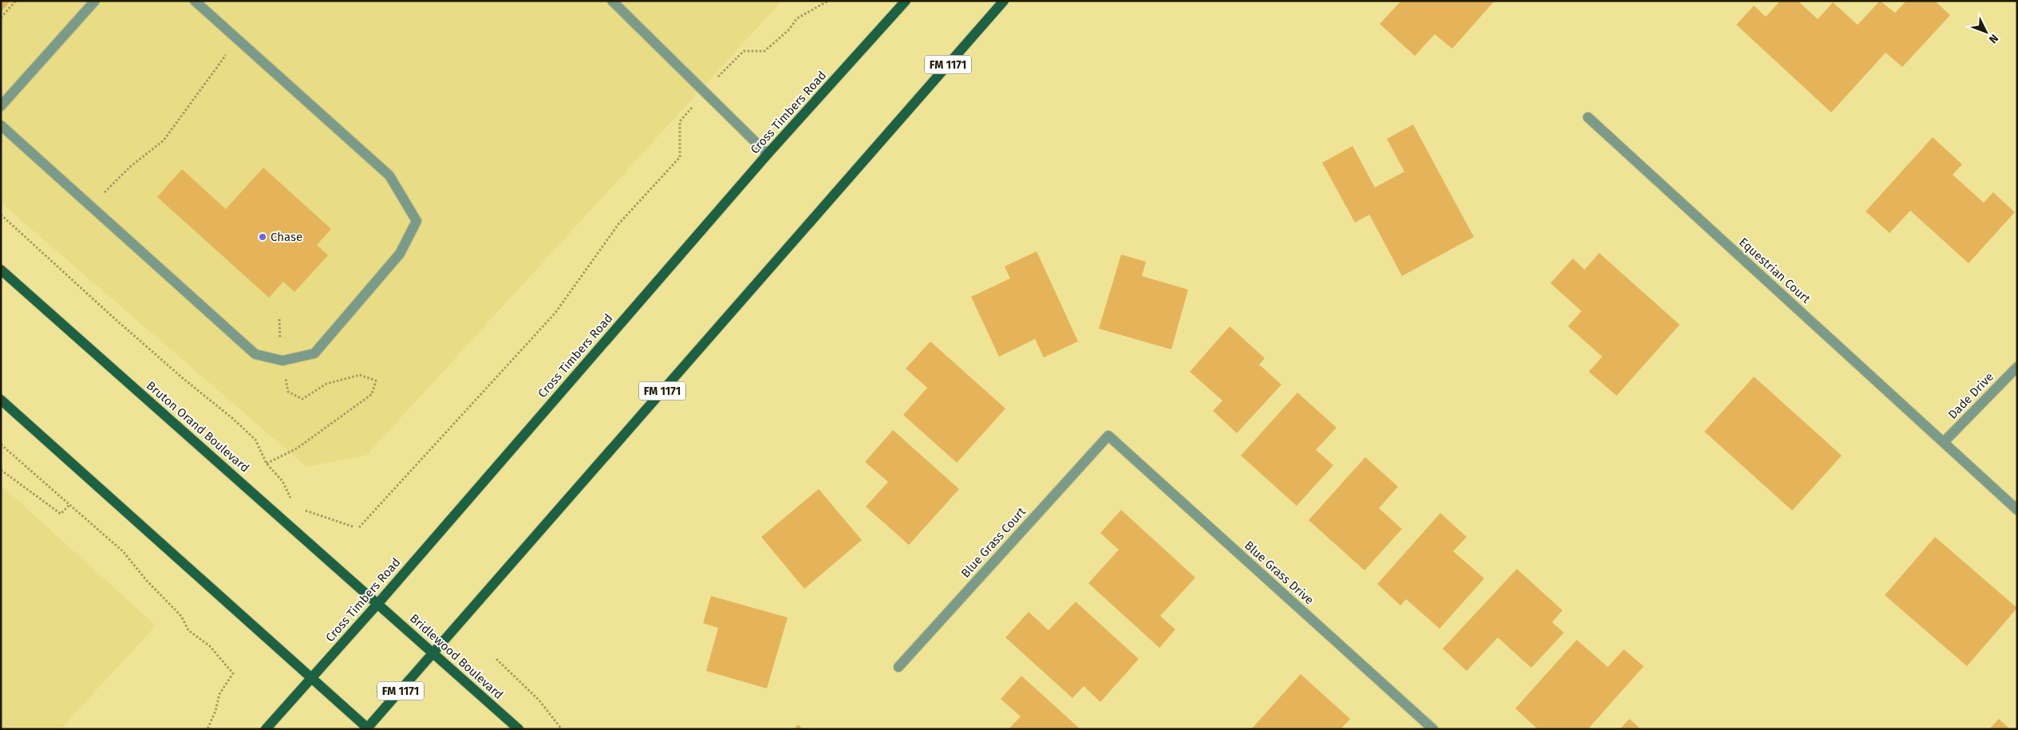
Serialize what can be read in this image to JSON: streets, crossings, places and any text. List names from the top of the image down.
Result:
{
  "streets": {
    "main road": [
      "FM 1171",
      "Cross Timbers Road",
      "Bruton Orand Boulevard",
      "Bridlewood Boulevard"
    ],
    "street": [
      "Equestrian Court",
      "Dade Drive",
      "Blue Grass Court",
      "Blue Grass Drive"
    ]
  },
  "crossings": [
    ["FM 1171", "Bridlewood Boulevard"],
    ["Cross Timbers Road", "Bruton Orand Boulevard"],
    ["Cross Timbers Road", "Bridlewood Boulevard"],
    ["Equestrian Court", "Dade Drive"],
    ["Bruton Orand Boulevard", "Bridlewood Boulevard"],
    ["Blue Grass Court", "Blue Grass Drive"]
  ],
  "places": ["Chase"],
  "north": "bottom right"
}
